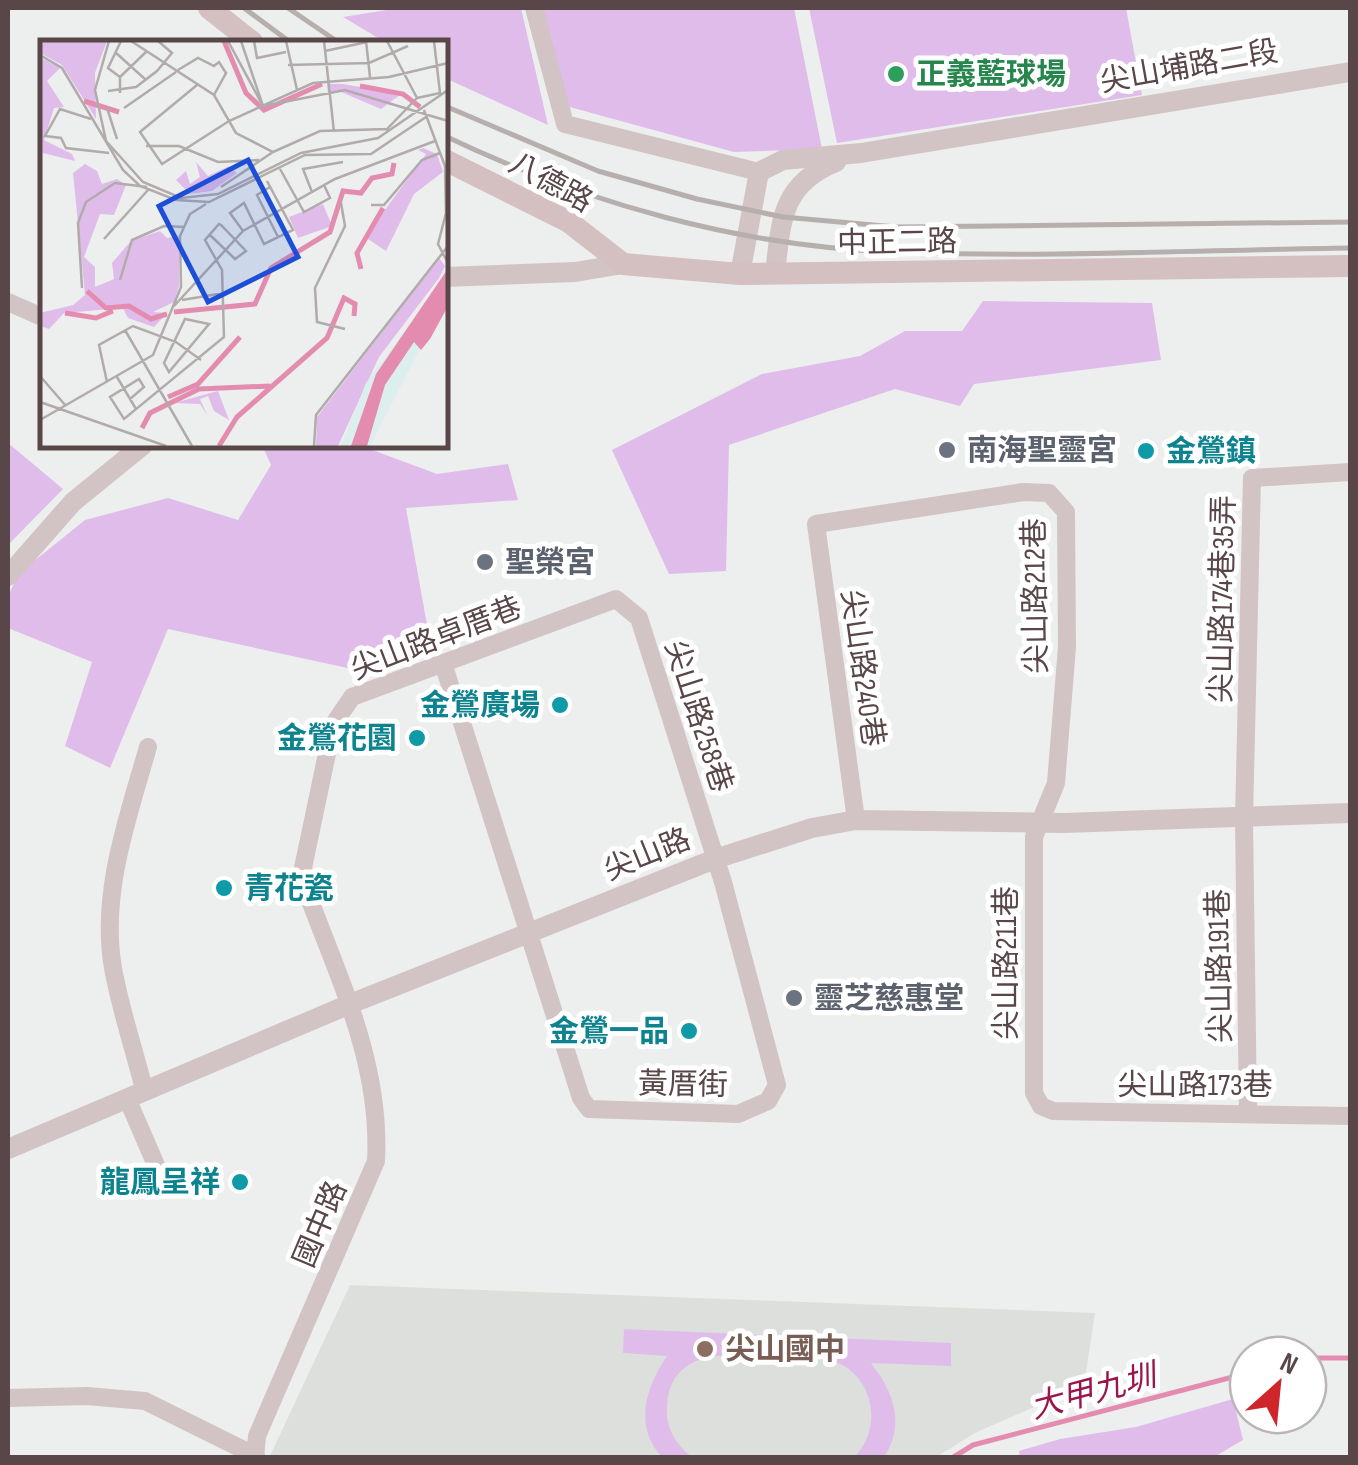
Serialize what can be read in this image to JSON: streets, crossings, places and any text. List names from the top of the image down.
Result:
{
  "streets": {
    "main road": ["八德路", "中正二路"],
    "street": [
      "尖山埔路二段",
      "尖山路212巷",
      "尖山路174巷35弄",
      "尖山路卓厝巷",
      "尖山路240巷",
      "尖山路258巷",
      "尖山路",
      "尖山路211巷",
      "尖山路191巷",
      "黃厝街",
      "尖山路173巷",
      "國中路"
    ]
  },
  "crossings": [
    ["八德路", "中正二路"],
    ["尖山路212巷", "尖山路240巷"],
    ["尖山路212巷", "尖山路"],
    ["尖山路212巷", "尖山路211巷"],
    ["尖山路174巷35弄", "尖山路"],
    ["尖山路174巷35弄", "尖山路191巷"],
    ["尖山路卓厝巷", "尖山路258巷"],
    ["尖山路卓厝巷", "尖山路"],
    ["尖山路卓厝巷", "國中路"],
    ["尖山路240巷", "尖山路"],
    ["尖山路258巷", "尖山路"],
    ["尖山路258巷", "黃厝街"],
    ["尖山路", "尖山路211巷"],
    ["尖山路", "尖山路191巷"],
    ["尖山路", "黃厝街"],
    ["尖山路", "國中路"],
    ["尖山路211巷", "尖山路173巷"],
    ["尖山路191巷", "尖山路173巷"]
  ],
  "water": ["大甲九圳"],
  "places": [
    "正義藍球場",
    "南海聖靈宮",
    "金鶯鎮",
    "聖榮宮",
    "金鶯廣場",
    "金鶯花園",
    "青花瓷",
    "靈芝慈惠堂",
    "金鶯一品",
    "龍鳳呈祥",
    "尖山國中"
  ],
  "north": "top right"
}
